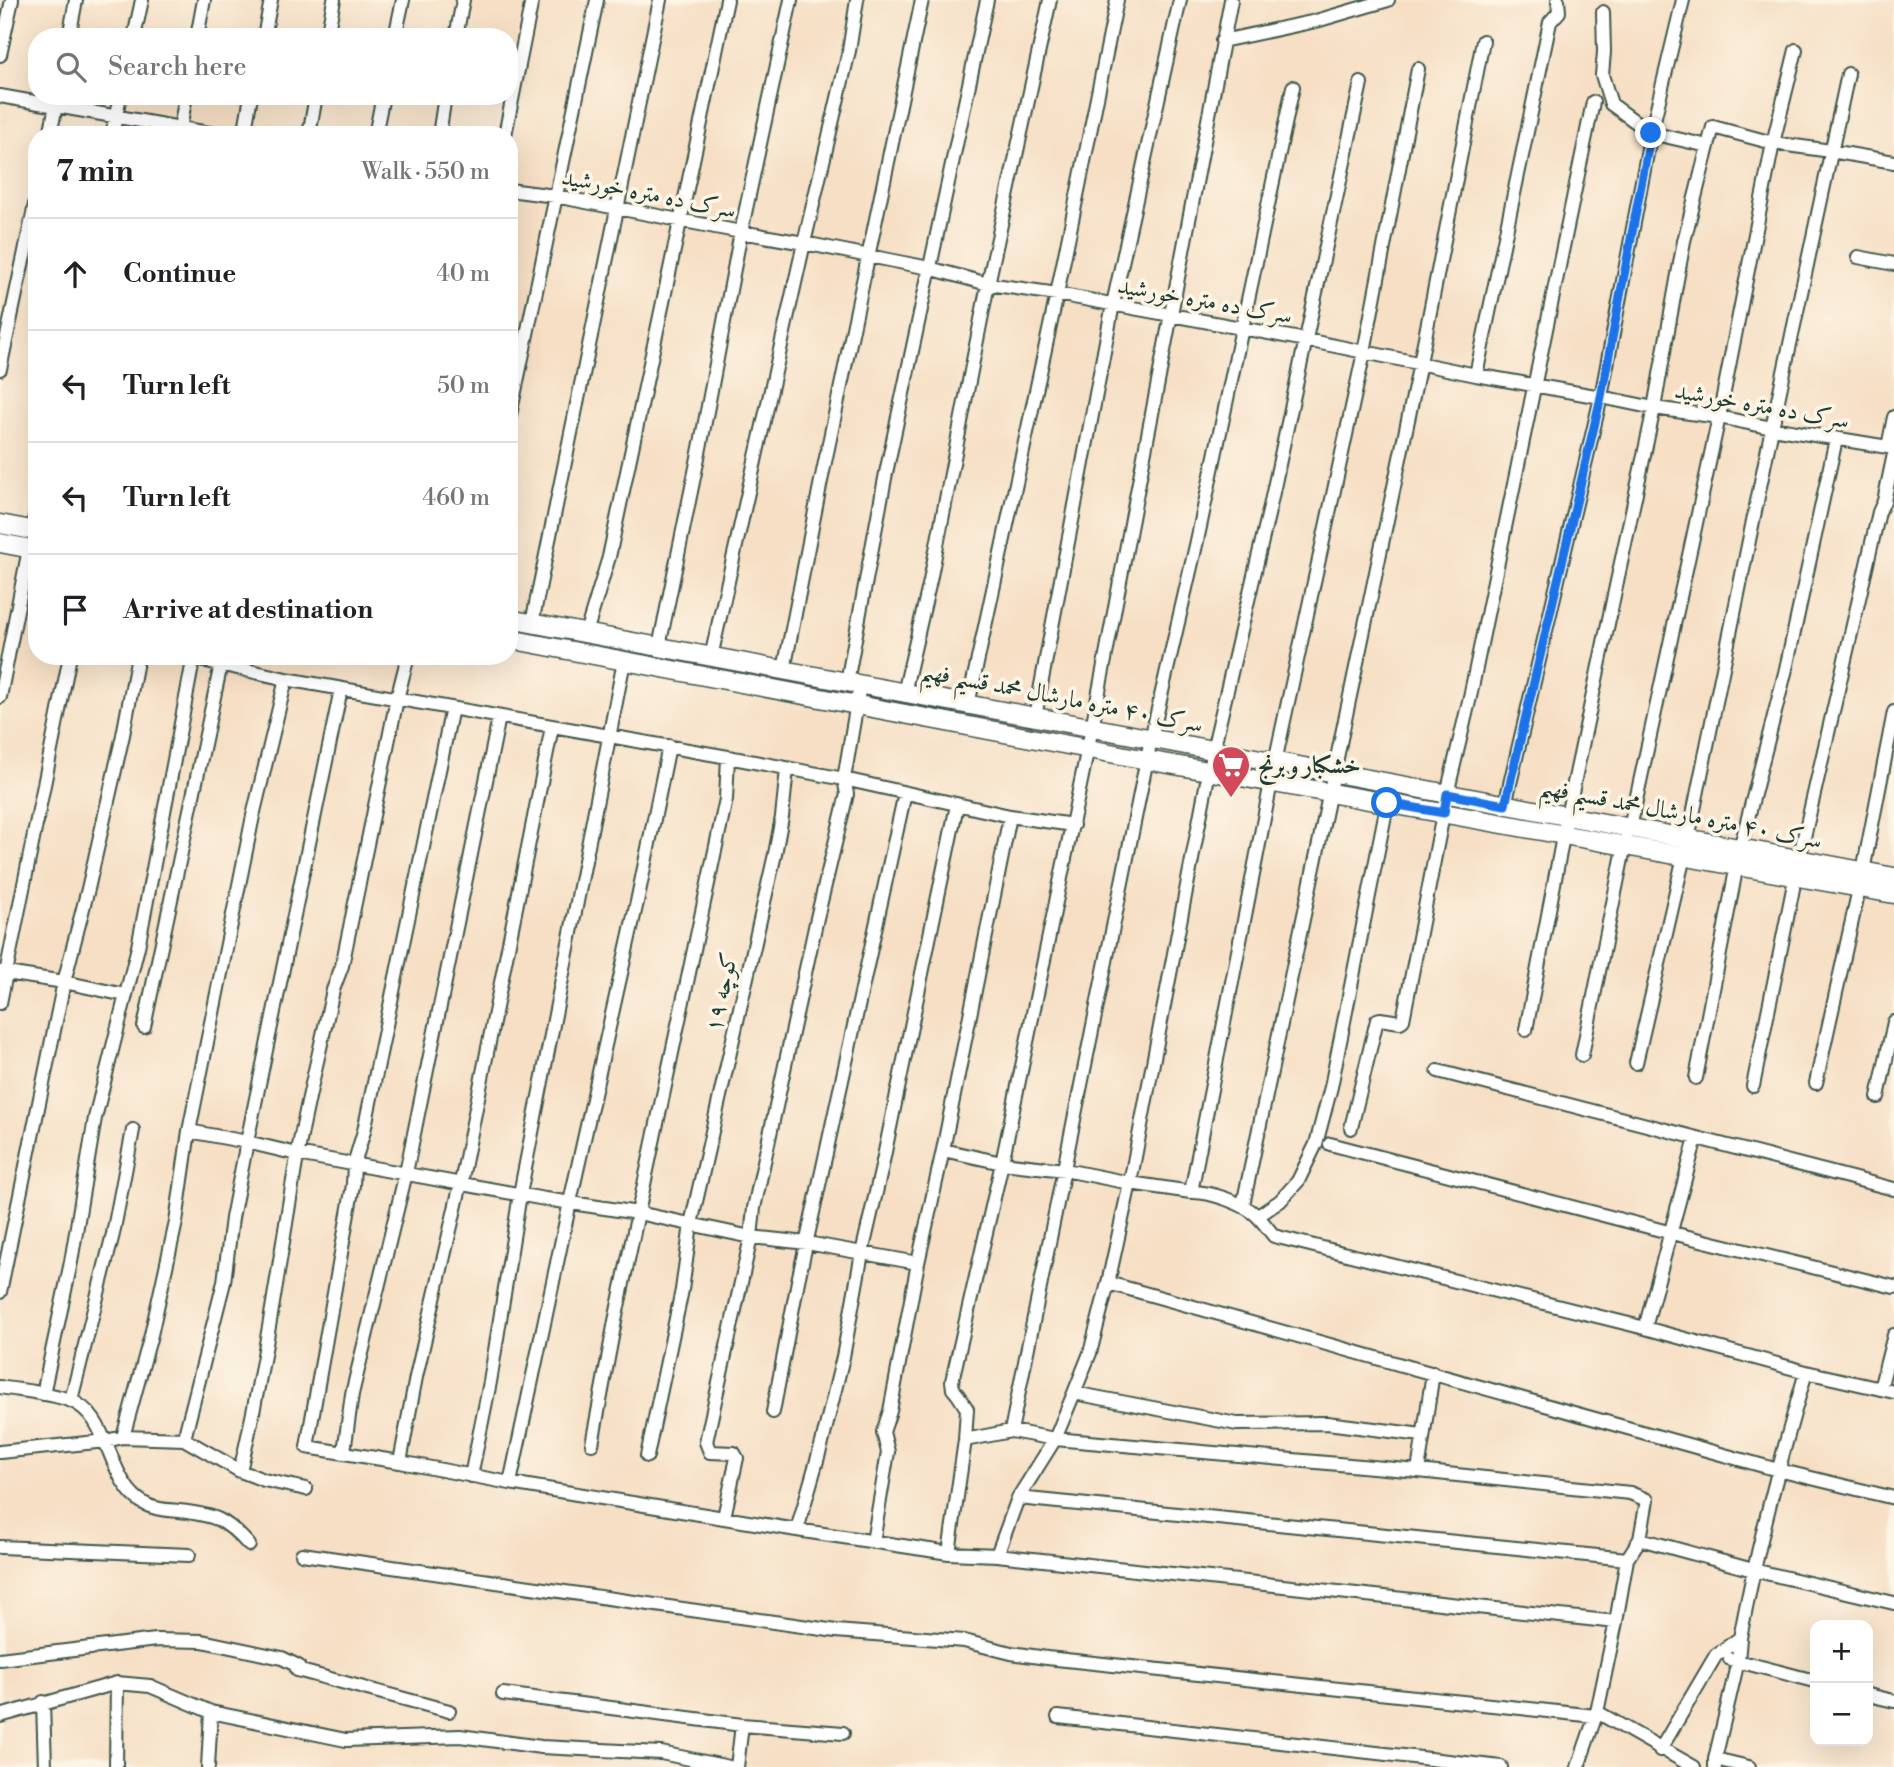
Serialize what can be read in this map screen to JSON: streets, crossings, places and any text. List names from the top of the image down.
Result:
{
  "streets": {
    "street": ["سرک ده متره خورشید", "سرک ۴۰ متره مارشال محمد قسیم فهیم", "کوچه ۱۹"]
  },
  "places": {
    "supermarket": ["خشکبار و برنج"]
  },
  "page": {
    "search": "Search here",
    "heading": ["7 min", "Walk · 550 m"],
    "list": [
      ["Continue", "40 m"],
      ["Turn left", "50 m"],
      ["Turn left", "460 m"],
      "Arrive at destination"
    ],
    "map_buttons": ["+", "−"]
  }
}
